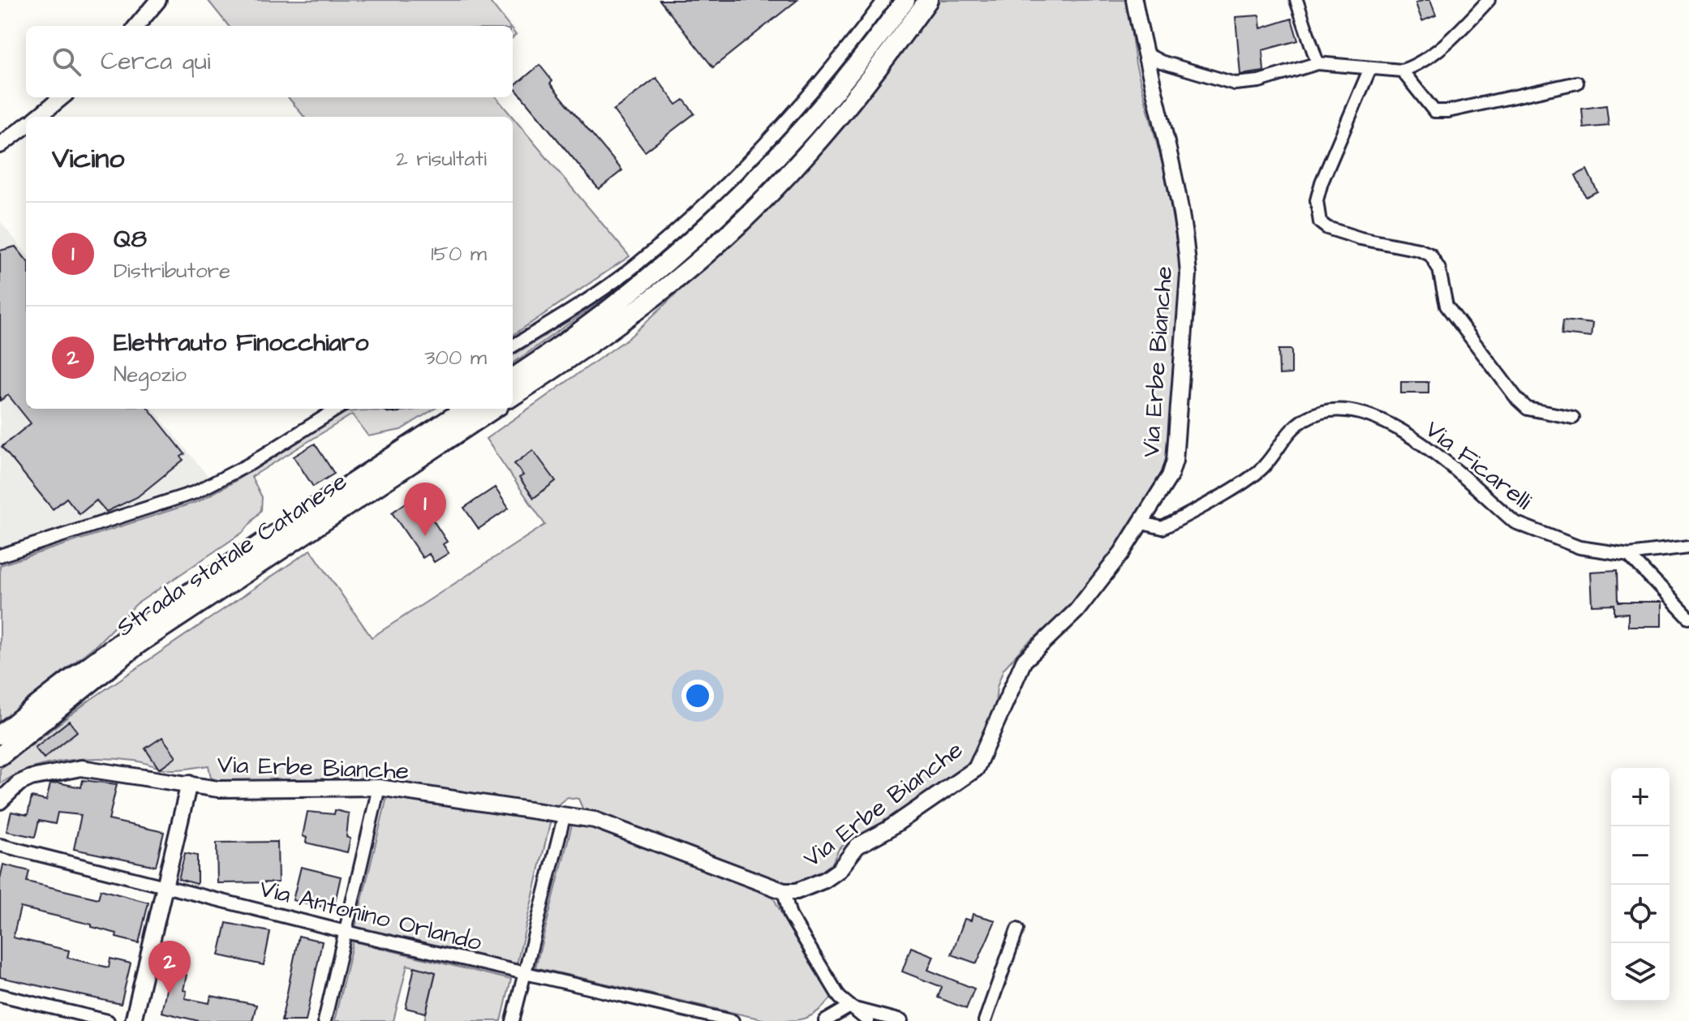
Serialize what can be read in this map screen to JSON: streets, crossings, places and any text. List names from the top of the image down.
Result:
{
  "streets": {
    "main road": ["Strada statale Catanese"],
    "street": ["Via Erbe Bianche", "Via Ficarelli", "Via Antonino Orlando"]
  },
  "crossings": [
    ["Via Erbe Bianche", "Via Ficarelli"]
  ],
  "page": {
    "search": "Cerca qui",
    "heading": ["Vicino", "2 risultati"],
    "list": [
      {
        "mark": "1",
        "name": "Q8",
        "note": "Distributore",
        "value": "150 m"
      },
      {
        "mark": "2",
        "name": "Elettrauto Finocchiaro",
        "note": "Negozio",
        "value": "300 m"
      }
    ],
    "pins": ["1", "2"],
    "map_buttons": ["+", "−"]
  }
}
